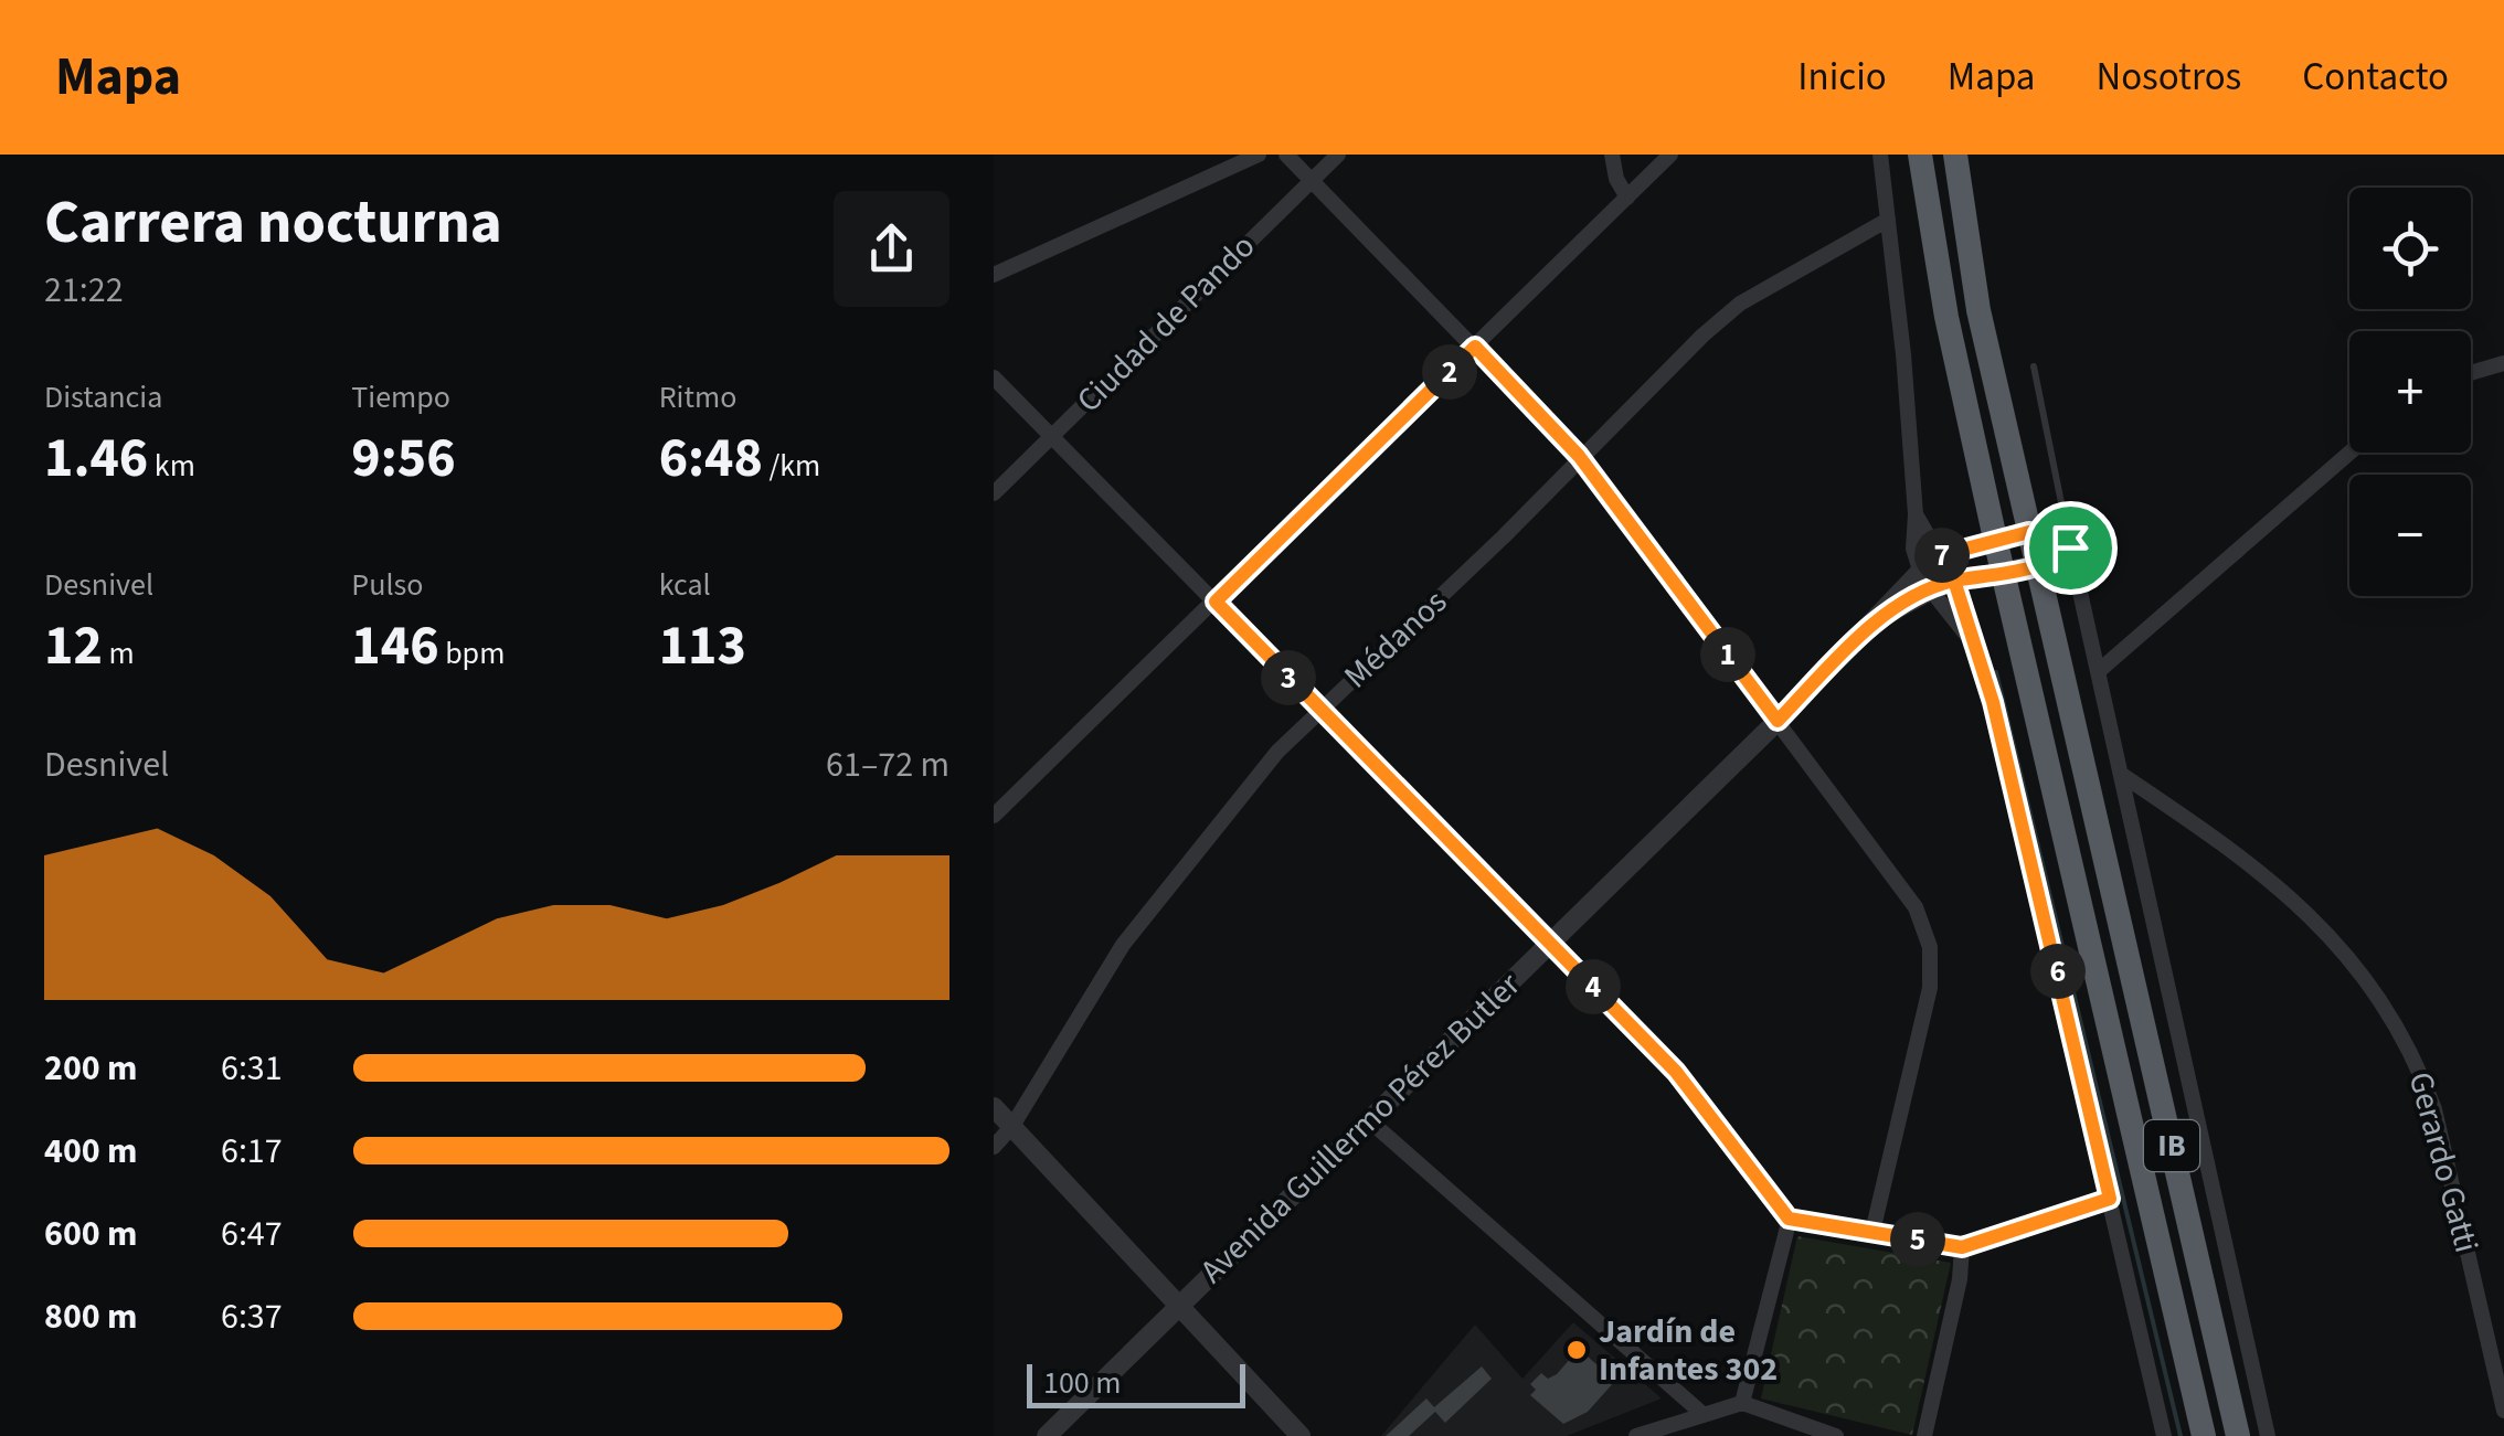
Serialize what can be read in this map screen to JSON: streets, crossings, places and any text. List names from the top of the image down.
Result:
{
  "streets": {
    "highway": ["IB"],
    "street": [
      "Ciudad de Pando",
      "Médanos",
      "Avenida Guillermo Pérez Butler",
      "Gerardo Gatti"
    ]
  },
  "crossings": [
    ["Avenida Guillermo Pérez Butler", "IB"]
  ],
  "places": ["Jardín de Infantes 302"],
  "scale_bar": "100 m",
  "page": {
    "header": "Mapa",
    "nav": [
      "Inicio",
      "Mapa",
      "Nosotros",
      "Contacto"
    ],
    "heading": ["Carrera nocturna", "21:22"],
    "map_buttons": ["+", "−"],
    "stats": [
      ["Distancia", "1.46 km"],
      ["Tiempo", "9:56"],
      ["Ritmo", "6:48 /km"],
      ["Desnivel", "12 m"],
      ["Pulso", "146 bpm"],
      ["kcal", "113"]
    ],
    "pins": [
      "2",
      "7",
      "1",
      "3",
      "6",
      "4",
      "5"
    ],
    "chart": ["Desnivel", "61–72 m"],
    "list": [
      {
        "name": "200 m",
        "note": "6:31"
      },
      {
        "name": "400 m",
        "note": "6:17"
      },
      {
        "name": "600 m",
        "note": "6:47"
      },
      {
        "name": "800 m",
        "note": "6:37"
      }
    ],
    "scale": "100 m"
  }
}
